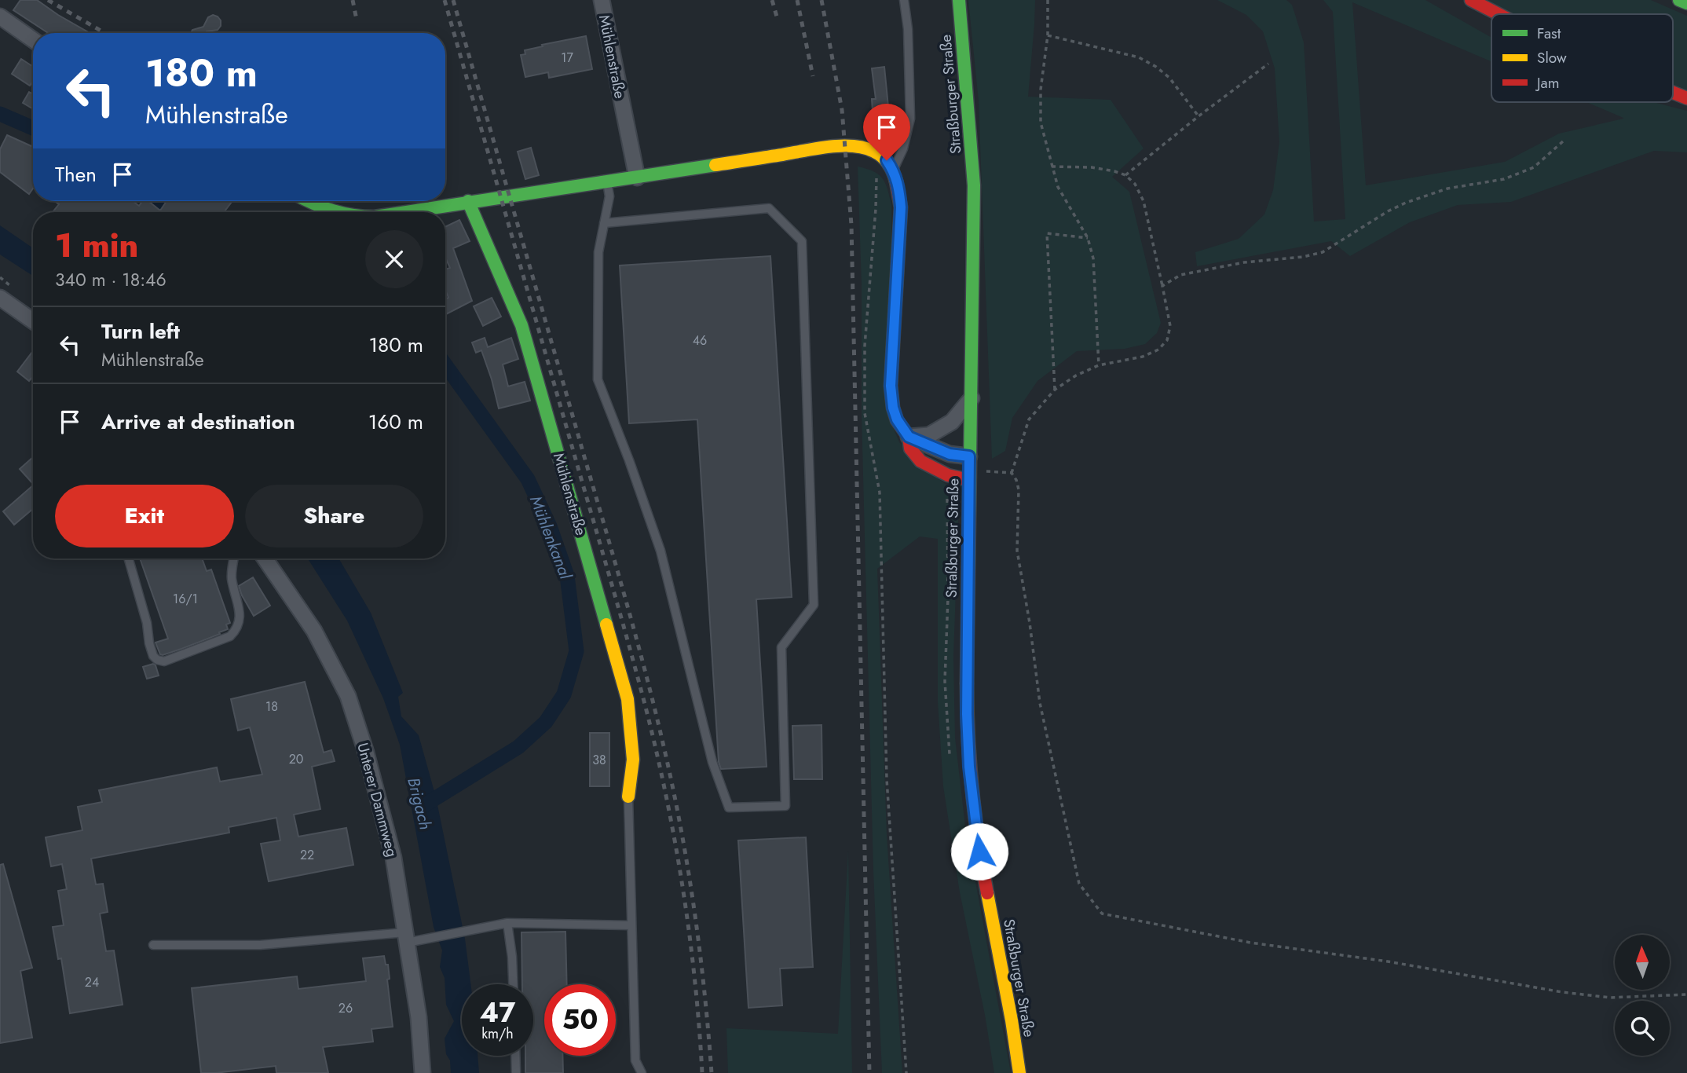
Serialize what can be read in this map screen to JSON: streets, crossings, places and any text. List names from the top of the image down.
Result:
{
  "streets": {
    "street": ["Mühlenstraße", "Straßburger Straße", "Unterer Dammweg"]
  },
  "water": ["Mühlenkanal", "Brigach"],
  "house_numbers": [
    "17",
    "46",
    "16/1",
    "18",
    "20",
    "38",
    "22",
    "24",
    "26"
  ],
  "legend": ["Fast", "Slow", "Jam"],
  "north": "top",
  "page": {
    "turn": ["180 m", "Mühlenstraße"],
    "then": "Then",
    "heading": ["1 min", "340 m · 18:46"],
    "list": [
      {
        "name": "Turn left",
        "note": "Mühlenstraße",
        "value": "180 m"
      },
      {
        "name": "Arrive at destination",
        "value": "160 m"
      }
    ],
    "buttons": ["Exit", "Share"],
    "speed": "47 km/h",
    "limit": "50"
  }
}
